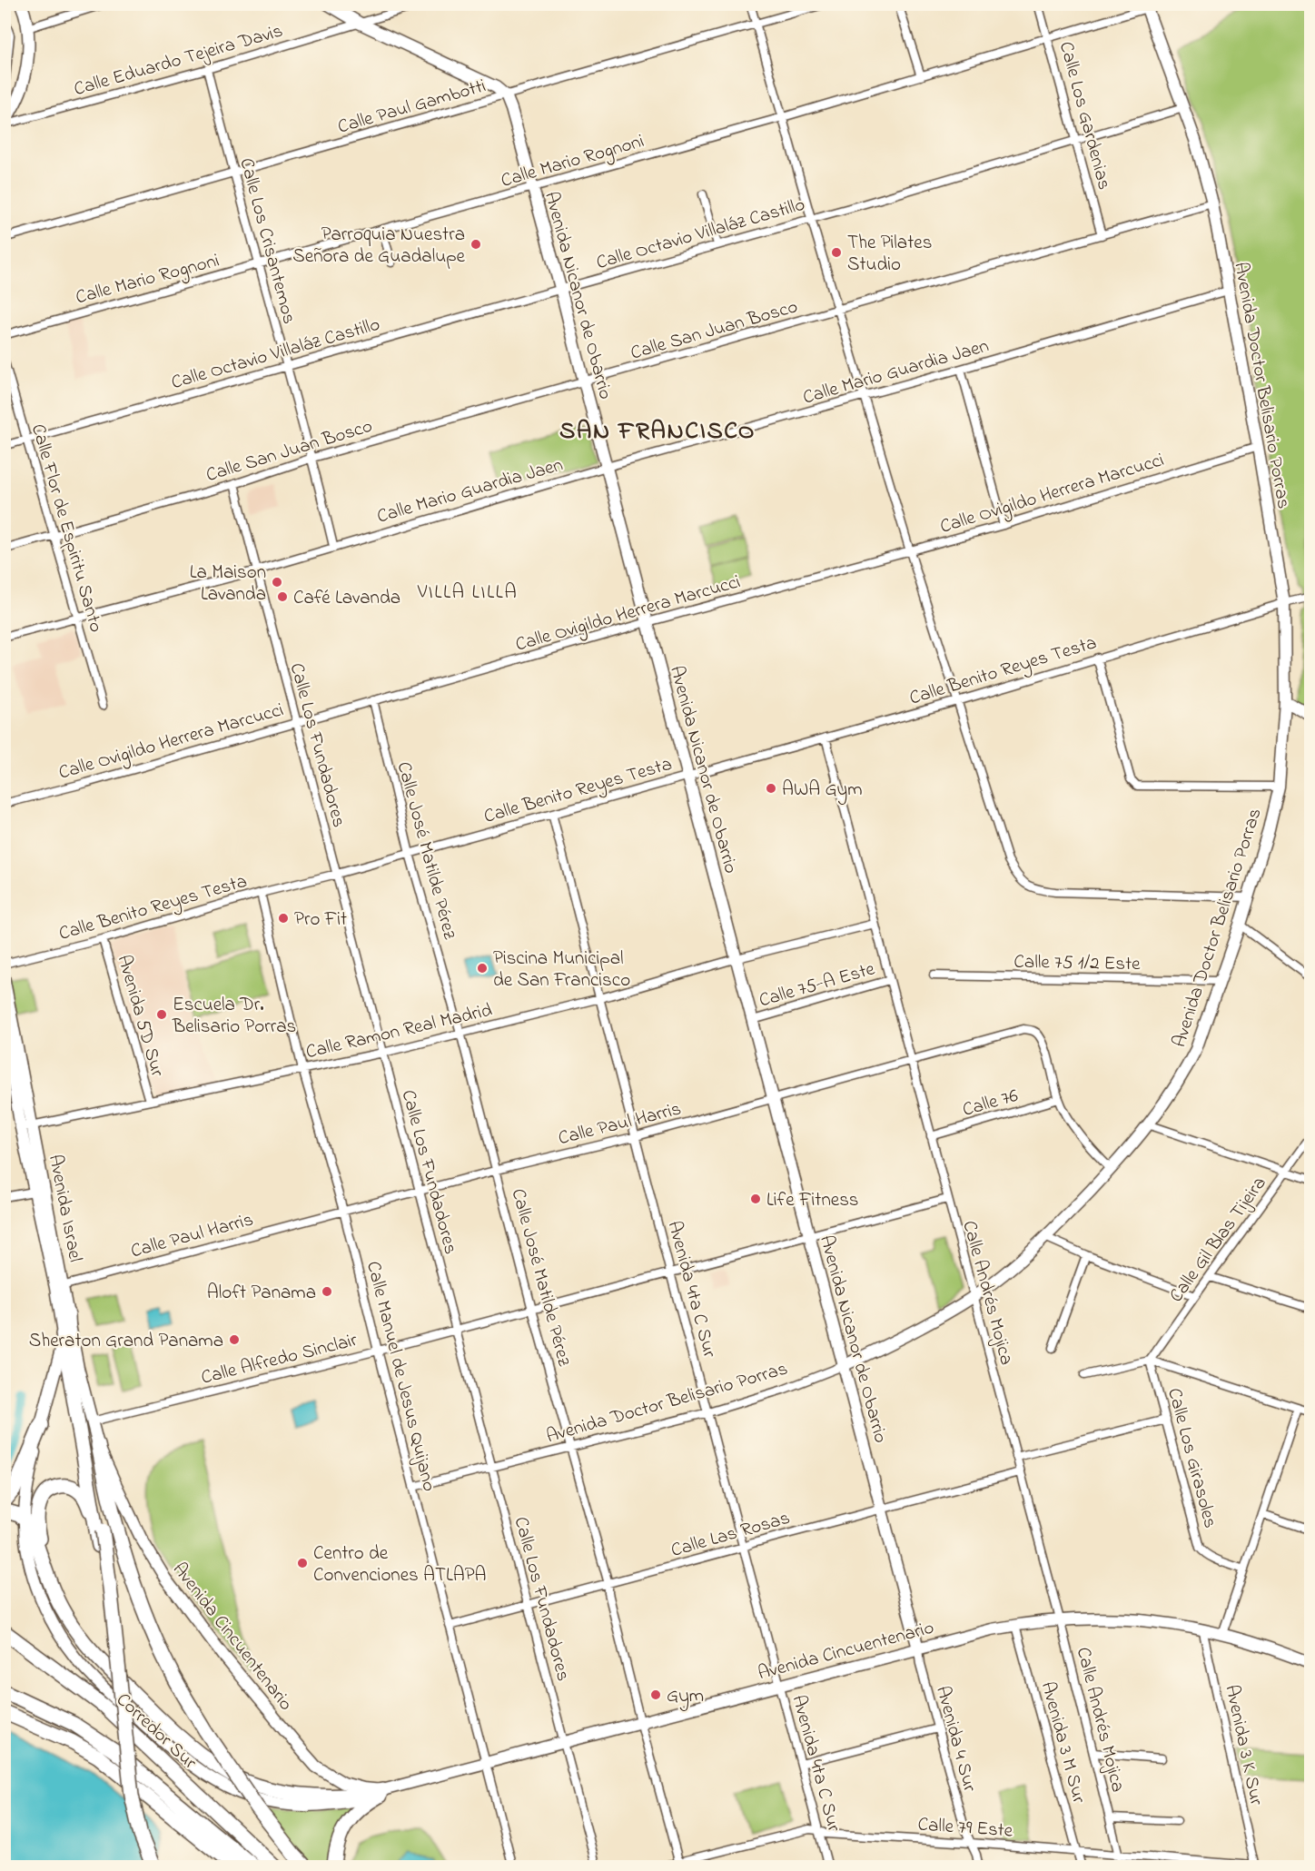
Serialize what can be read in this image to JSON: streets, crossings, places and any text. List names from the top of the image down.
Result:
{
  "streets": {
    "highway": ["Corredor Sur"],
    "main road": [
      "Avenida Nicanor de Obarrio",
      "Avenida Doctor Belisario Porras",
      "Avenida Israel",
      "Avenida Cincuentenario"
    ],
    "street": [
      "Calle Eduardo Tejeira Davis",
      "Calle Paul Gambotti",
      "Calle Los Gardenias",
      "Calle Mario Rognoni",
      "Calle Octavio Villaláz Castillo",
      "Calle Los Crisantemos",
      "Calle San Juan Bosco",
      "Calle Mario Guardia Jaen",
      "Calle Ovigildo Herrera Marcucci",
      "Calle Flor de Espiritu Santo",
      "Calle Benito Reyes Testa",
      "Calle Los Fundadores",
      "Calle José Matilde Pérez",
      "Calle 75 1/2 Este",
      "Calle 75-A Este",
      "Avenida 5D Sur",
      "Calle Ramon Real Madrid",
      "Calle 76",
      "Calle Paul Harris",
      "Calle Gil Blas Tijeira",
      "Avenida 4ta C Sur",
      "Calle Andrés Mojica",
      "Calle Alfredo Sinclair",
      "Calle Manuel de Jesus Quijano",
      "Calle Los Girasoles",
      "Calle Las Rosas",
      "Avenida 4 Sur",
      "Avenida 3 M Sur",
      "Avenida 3 K Sur",
      "Calle 79 Este"
    ]
  },
  "crossings": [
    ["Calle Eduardo Tejeira Davis", "Calle Los Crisantemos"],
    ["Calle Paul Gambotti", "Calle Los Crisantemos"],
    ["Calle Paul Gambotti", "Avenida Nicanor de Obarrio"],
    ["Calle Los Gardenias", "Calle Mario Rognoni"],
    ["Calle Los Gardenias", "Calle Octavio Villaláz Castillo"],
    ["Calle Los Gardenias", "Calle San Juan Bosco"],
    ["Calle Mario Rognoni", "Calle Los Crisantemos"],
    ["Calle Mario Rognoni", "Avenida Nicanor de Obarrio"],
    ["Calle Mario Rognoni", "Avenida Doctor Belisario Porras"],
    ["Calle Octavio Villaláz Castillo", "Calle Los Crisantemos"],
    ["Calle Octavio Villaláz Castillo", "Avenida Nicanor de Obarrio"],
    ["Calle Octavio Villaláz Castillo", "Avenida Doctor Belisario Porras"],
    ["Calle Octavio Villaláz Castillo", "Calle Flor de Espiritu Santo"],
    ["Calle Los Crisantemos", "Calle San Juan Bosco"],
    ["Calle Los Crisantemos", "Calle Mario Guardia Jaen"],
    ["Avenida Nicanor de Obarrio", "Calle San Juan Bosco"],
    ["Avenida Nicanor de Obarrio", "Calle Mario Guardia Jaen"],
    ["Avenida Nicanor de Obarrio", "Avenida Doctor Belisario Porras"],
    ["Avenida Nicanor de Obarrio", "Calle Ovigildo Herrera Marcucci"],
    ["Avenida Nicanor de Obarrio", "Calle Benito Reyes Testa"],
    ["Avenida Nicanor de Obarrio", "Calle 75-A Este"],
    ["Avenida Nicanor de Obarrio", "Calle Ramon Real Madrid"],
    ["Avenida Nicanor de Obarrio", "Calle Paul Harris"],
    ["Avenida Nicanor de Obarrio", "Calle Alfredo Sinclair"],
    ["Avenida Nicanor de Obarrio", "Calle Las Rosas"],
    ["Avenida Nicanor de Obarrio", "Avenida Cincuentenario"],
    ["Avenida Nicanor de Obarrio", "Avenida 4 Sur"],
    ["Calle San Juan Bosco", "Avenida Doctor Belisario Porras"],
    ["Calle San Juan Bosco", "Calle Flor de Espiritu Santo"],
    ["Calle San Juan Bosco", "Calle Los Fundadores"],
    ["Calle Mario Guardia Jaen", "Avenida Doctor Belisario Porras"],
    ["Calle Mario Guardia Jaen", "Calle Flor de Espiritu Santo"],
    ["Calle Mario Guardia Jaen", "Calle Los Fundadores"],
    ["Avenida Doctor Belisario Porras", "Calle Ovigildo Herrera Marcucci"],
    ["Avenida Doctor Belisario Porras", "Calle Benito Reyes Testa"],
    ["Avenida Doctor Belisario Porras", "Calle Los Fundadores"],
    ["Avenida Doctor Belisario Porras", "Calle José Matilde Pérez"],
    ["Avenida Doctor Belisario Porras", "Calle 75 1/2 Este"],
    ["Avenida Doctor Belisario Porras", "Calle Paul Harris"],
    ["Avenida Doctor Belisario Porras", "Avenida 4ta C Sur"],
    ["Avenida Doctor Belisario Porras", "Calle Andrés Mojica"],
    ["Avenida Doctor Belisario Porras", "Calle Manuel de Jesus Quijano"],
    ["Calle Ovigildo Herrera Marcucci", "Calle Los Fundadores"],
    ["Calle Ovigildo Herrera Marcucci", "Calle José Matilde Pérez"],
    ["Calle Benito Reyes Testa", "Calle Los Fundadores"],
    ["Calle Benito Reyes Testa", "Calle José Matilde Pérez"],
    ["Calle Benito Reyes Testa", "Avenida 5D Sur"],
    ["Calle Benito Reyes Testa", "Avenida 4ta C Sur"],
    ["Calle Benito Reyes Testa", "Calle Andrés Mojica"],
    ["Calle Benito Reyes Testa", "Calle Manuel de Jesus Quijano"],
    ["Calle Los Fundadores", "Calle Ramon Real Madrid"],
    ["Calle Los Fundadores", "Calle Paul Harris"],
    ["Calle Los Fundadores", "Calle Alfredo Sinclair"],
    ["Calle Los Fundadores", "Calle Las Rosas"],
    ["Calle Los Fundadores", "Avenida Cincuentenario"],
    ["Calle José Matilde Pérez", "Calle Ramon Real Madrid"],
    ["Calle José Matilde Pérez", "Calle Paul Harris"],
    ["Calle José Matilde Pérez", "Calle Alfredo Sinclair"],
    ["Calle José Matilde Pérez", "Calle Las Rosas"],
    ["Calle José Matilde Pérez", "Avenida Cincuentenario"],
    ["Calle José Matilde Pérez", "Calle 79 Este"],
    ["Calle 75-A Este", "Calle Andrés Mojica"],
    ["Avenida 5D Sur", "Calle Ramon Real Madrid"],
    ["Calle Ramon Real Madrid", "Avenida Israel"],
    ["Calle Ramon Real Madrid", "Avenida 4ta C Sur"],
    ["Calle Ramon Real Madrid", "Calle Andrés Mojica"],
    ["Calle Ramon Real Madrid", "Calle Manuel de Jesus Quijano"],
    ["Calle 76", "Calle Paul Harris"],
    ["Calle 76", "Calle Andrés Mojica"],
    ["Calle Paul Harris", "Avenida Israel"],
    ["Calle Paul Harris", "Avenida 4ta C Sur"],
    ["Calle Paul Harris", "Calle Andrés Mojica"],
    ["Calle Paul Harris", "Calle Manuel de Jesus Quijano"],
    ["Calle Paul Harris", "Avenida Cincuentenario"],
    ["Avenida Israel", "Calle Alfredo Sinclair"],
    ["Avenida Israel", "Avenida Cincuentenario"],
    ["Calle Gil Blas Tijeira", "Calle Los Girasoles"],
    ["Avenida 4ta C Sur", "Calle Alfredo Sinclair"],
    ["Avenida 4ta C Sur", "Calle Las Rosas"],
    ["Avenida 4ta C Sur", "Avenida Cincuentenario"],
    ["Avenida 4ta C Sur", "Calle 79 Este"],
    ["Calle Andrés Mojica", "Calle Alfredo Sinclair"],
    ["Calle Andrés Mojica", "Calle Las Rosas"],
    ["Calle Andrés Mojica", "Avenida Cincuentenario"],
    ["Calle Andrés Mojica", "Calle 79 Este"],
    ["Calle Alfredo Sinclair", "Calle Manuel de Jesus Quijano"],
    ["Calle Manuel de Jesus Quijano", "Calle Las Rosas"],
    ["Calle Manuel de Jesus Quijano", "Avenida Cincuentenario"],
    ["Avenida Cincuentenario", "Avenida 4 Sur"],
    ["Avenida Cincuentenario", "Avenida 3 M Sur"],
    ["Avenida Cincuentenario", "Avenida 3 K Sur"],
    ["Avenida 4 Sur", "Calle 79 Este"],
    ["Avenida 3 M Sur", "Calle 79 Este"],
    ["Avenida 3 K Sur", "Calle 79 Este"]
  ],
  "districts": ["SAN FRANCISCO", "VILLA LILLA"],
  "places": [
    "Parroquia Nuestra Señora de Guadalupe",
    "The Pilates Studio",
    "La Maison Lavanda",
    "Café Lavanda",
    "AWA Gym",
    "Pro Fit",
    "Piscina Municipal de San Francisco",
    "Escuela Dr. Belisario Porras",
    "Life Fitness",
    "Aloft Panama",
    "Sheraton Grand Panama",
    "Centro de Convenciones ATLAPA",
    "Gym"
  ]
}
